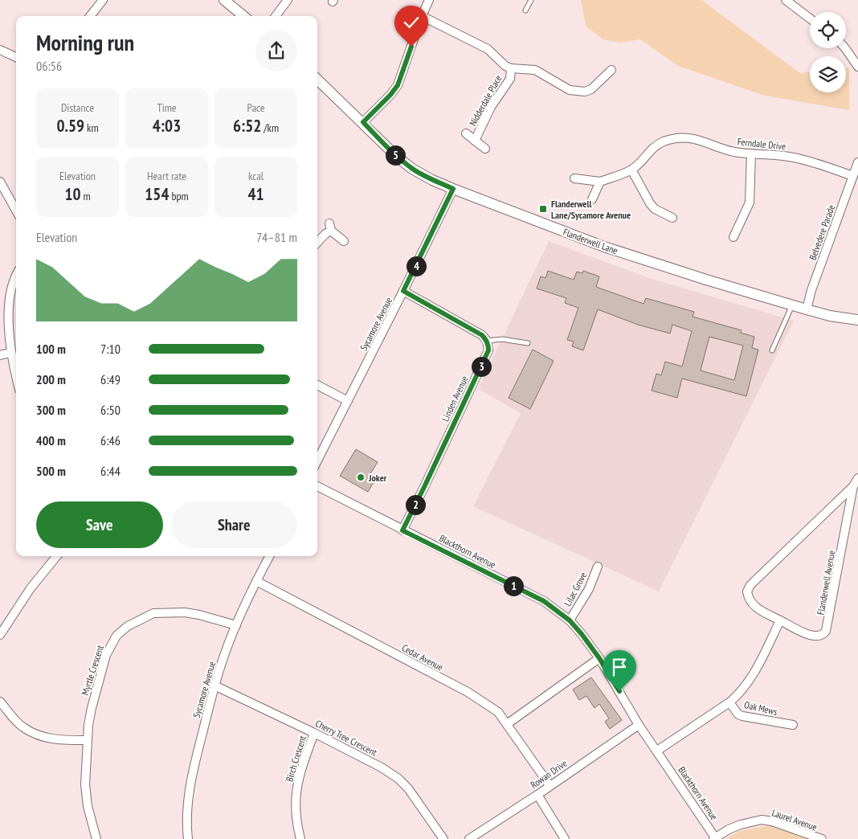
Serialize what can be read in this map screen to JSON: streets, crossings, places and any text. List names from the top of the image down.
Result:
{
  "streets": {
    "street": [
      "Nidderdale Place",
      "Ferndale Drive",
      "Belvedere Parade",
      "Flanderwell Lane",
      "Sycamore Avenue",
      "Linden Avenue",
      "Blackthorn Avenue",
      "Flanderwell Avenue",
      "Lilac Grove",
      "Cedar Avenue",
      "Myrtle Crescent",
      "Oak Mews",
      "Cherry Tree Crescent",
      "Birch Crescent",
      "Rowan Drive",
      "Laurel Avenue"
    ]
  },
  "crossings": [
    ["Ferndale Drive", "Belvedere Parade"],
    ["Belvedere Parade", "Flanderwell Lane"],
    ["Flanderwell Lane", "Sycamore Avenue"],
    ["Sycamore Avenue", "Cedar Avenue"],
    ["Sycamore Avenue", "Myrtle Crescent"],
    ["Sycamore Avenue", "Cherry Tree Crescent"],
    ["Linden Avenue", "Blackthorn Avenue"],
    ["Blackthorn Avenue", "Lilac Grove"],
    ["Blackthorn Avenue", "Rowan Drive"],
    ["Blackthorn Avenue", "Laurel Avenue"],
    ["Cedar Avenue", "Rowan Drive"],
    ["Cherry Tree Crescent", "Birch Crescent"]
  ],
  "places": {
    "transit": ["Flanderwell Lane/Sycamore Avenue"],
    "other": ["Joker"]
  },
  "page": {
    "heading": ["Morning run", "06:56"],
    "stats": [
      ["Distance", "0.59 km"],
      ["Time", "4:03"],
      ["Pace", "6:52 /km"],
      ["Elevation", "10 m"],
      ["Heart rate", "154 bpm"],
      ["kcal", "41"]
    ],
    "pins": [
      "5",
      "4",
      "3",
      "2",
      "1"
    ],
    "chart": ["Elevation", "74–81 m"],
    "list": [
      {
        "name": "100 m",
        "note": "7:10"
      },
      {
        "name": "200 m",
        "note": "6:49"
      },
      {
        "name": "300 m",
        "note": "6:50"
      },
      {
        "name": "400 m",
        "note": "6:46"
      },
      {
        "name": "500 m",
        "note": "6:44"
      }
    ],
    "buttons": ["Save", "Share"]
  }
}
